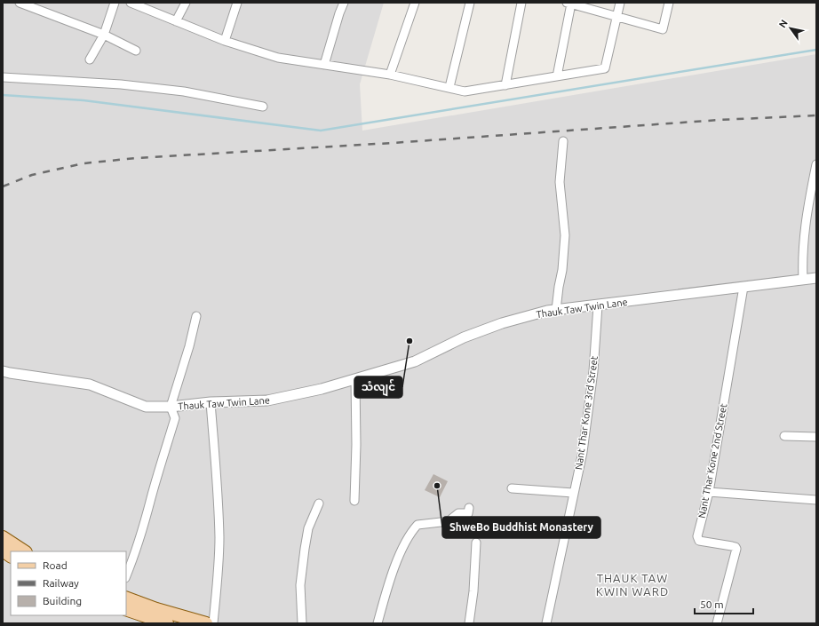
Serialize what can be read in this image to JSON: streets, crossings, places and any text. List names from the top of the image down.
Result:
{
  "streets": {
    "street": ["Thauk Taw Twin Lane", "Nant Thar Kone 3rd Street", "Nant Thar Kone 2nd Street"]
  },
  "crossings": [
    ["Thauk Taw Twin Lane", "Nant Thar Kone 3rd Street"],
    ["Thauk Taw Twin Lane", "Nant Thar Kone 2nd Street"]
  ],
  "districts": ["THAUK TAW KWIN WARD"],
  "places": ["သံလျင်", "ShweBo Buddhist Monastery"],
  "legend": ["Road", "Railway", "Building"],
  "scale_bar": "50 m",
  "north": "top left"
}
